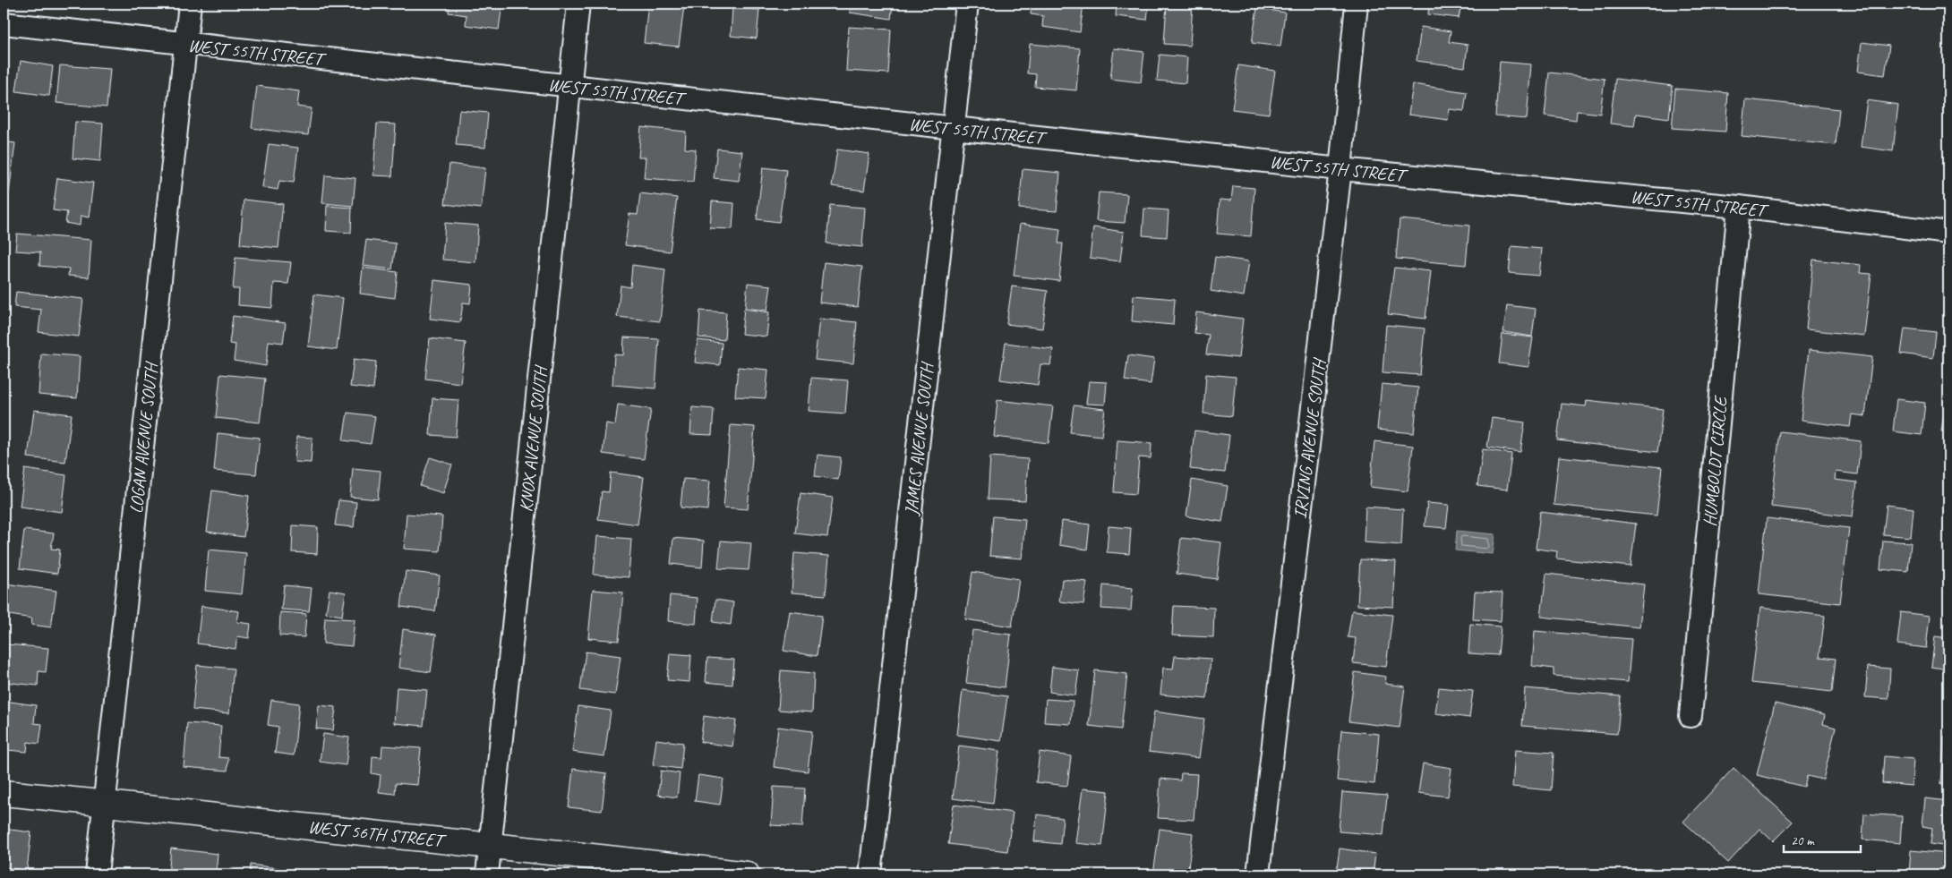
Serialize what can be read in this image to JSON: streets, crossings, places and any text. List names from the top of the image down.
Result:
{
  "streets": {
    "street": [
      "WEST 55TH STREET",
      "LOGAN AVENUE SOUTH",
      "KNOX AVENUE SOUTH",
      "JAMES AVENUE SOUTH",
      "IRVING AVENUE SOUTH",
      "HUMBOLDT CIRCLE",
      "WEST 56TH STREET"
    ]
  },
  "crossings": [
    ["WEST 55TH STREET", "LOGAN AVENUE SOUTH"],
    ["WEST 55TH STREET", "KNOX AVENUE SOUTH"],
    ["WEST 55TH STREET", "JAMES AVENUE SOUTH"],
    ["WEST 55TH STREET", "IRVING AVENUE SOUTH"],
    ["WEST 55TH STREET", "HUMBOLDT CIRCLE"],
    ["LOGAN AVENUE SOUTH", "WEST 56TH STREET"],
    ["KNOX AVENUE SOUTH", "WEST 56TH STREET"]
  ],
  "scale_bar": "20 m"
}
